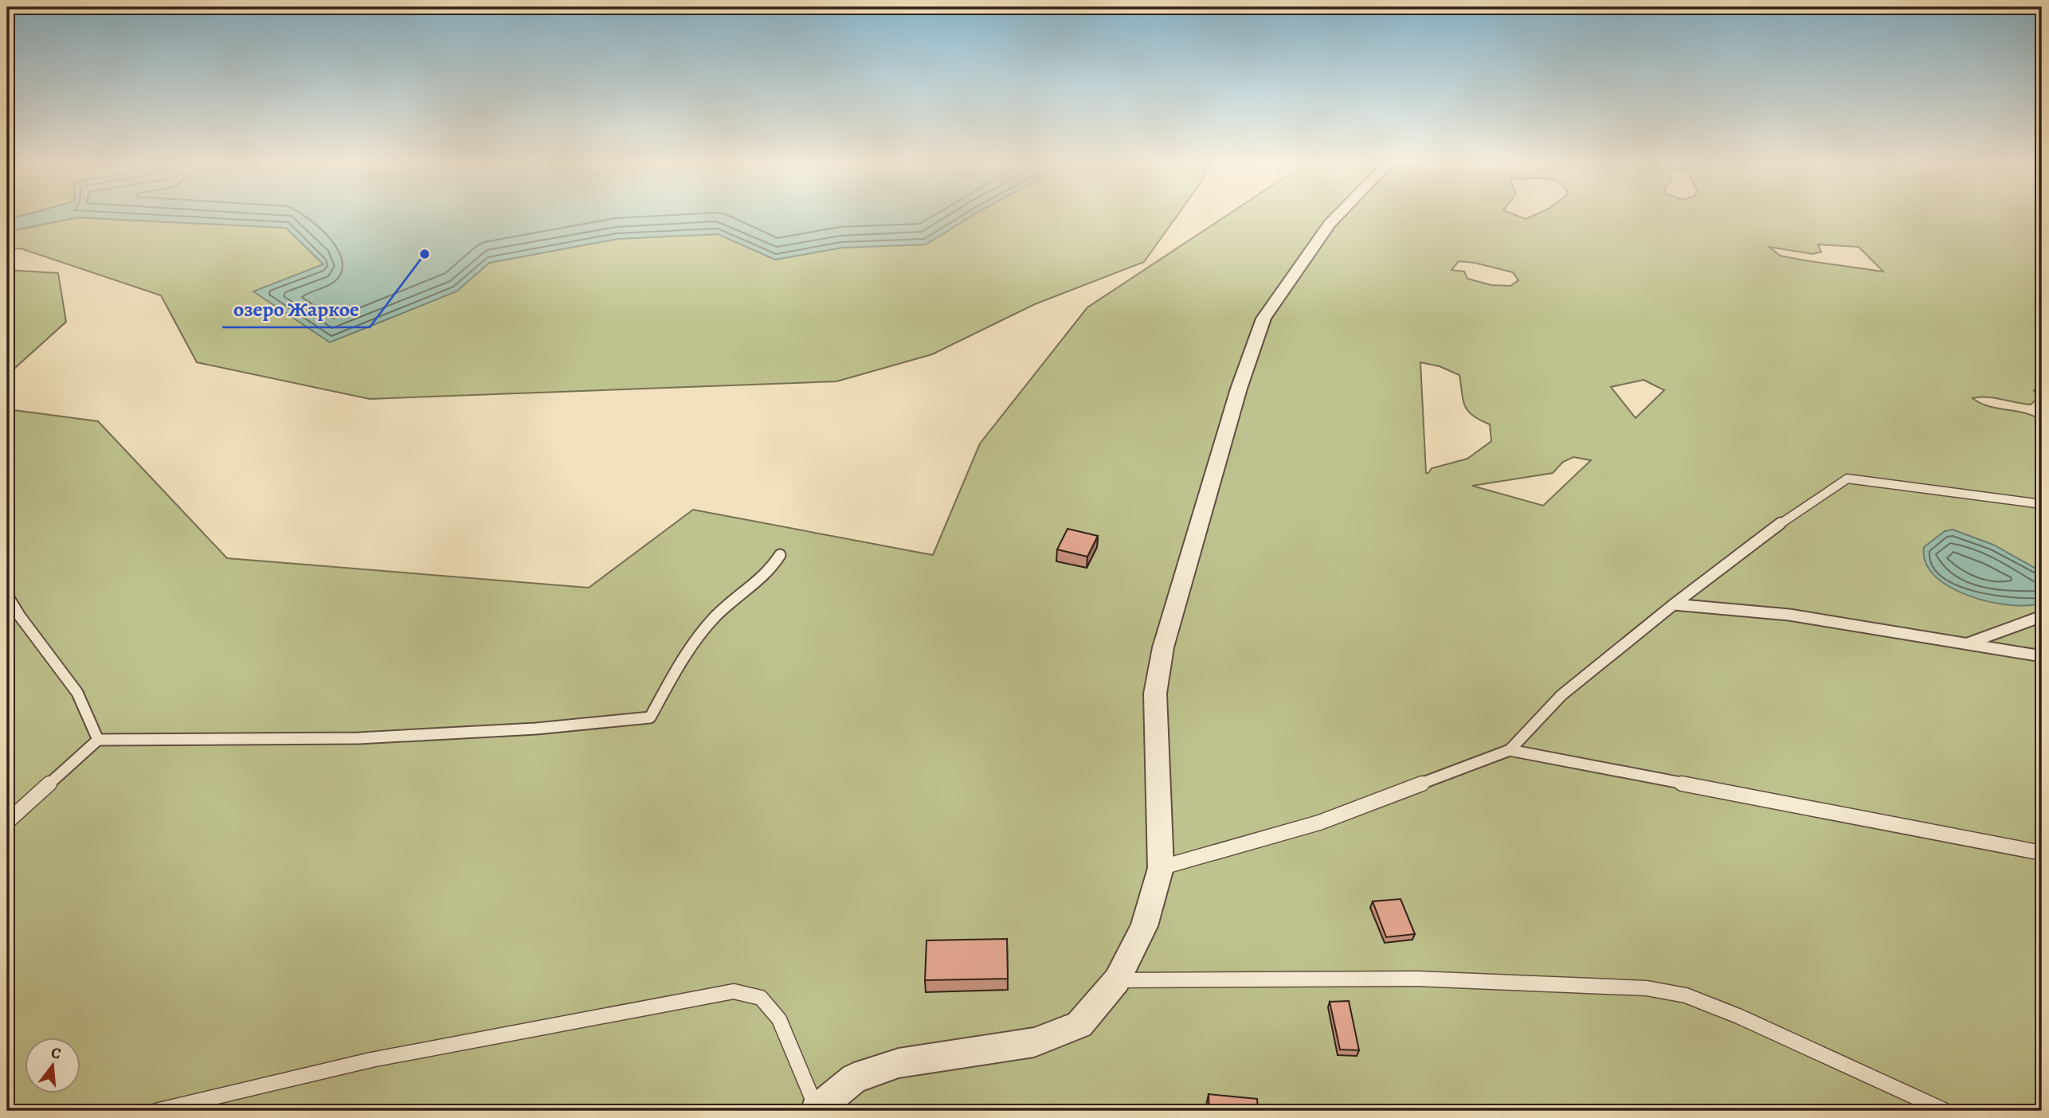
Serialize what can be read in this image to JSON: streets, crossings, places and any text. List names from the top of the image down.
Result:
{
  "places": ["озеро Жаркое"],
  "north": "top"
}
